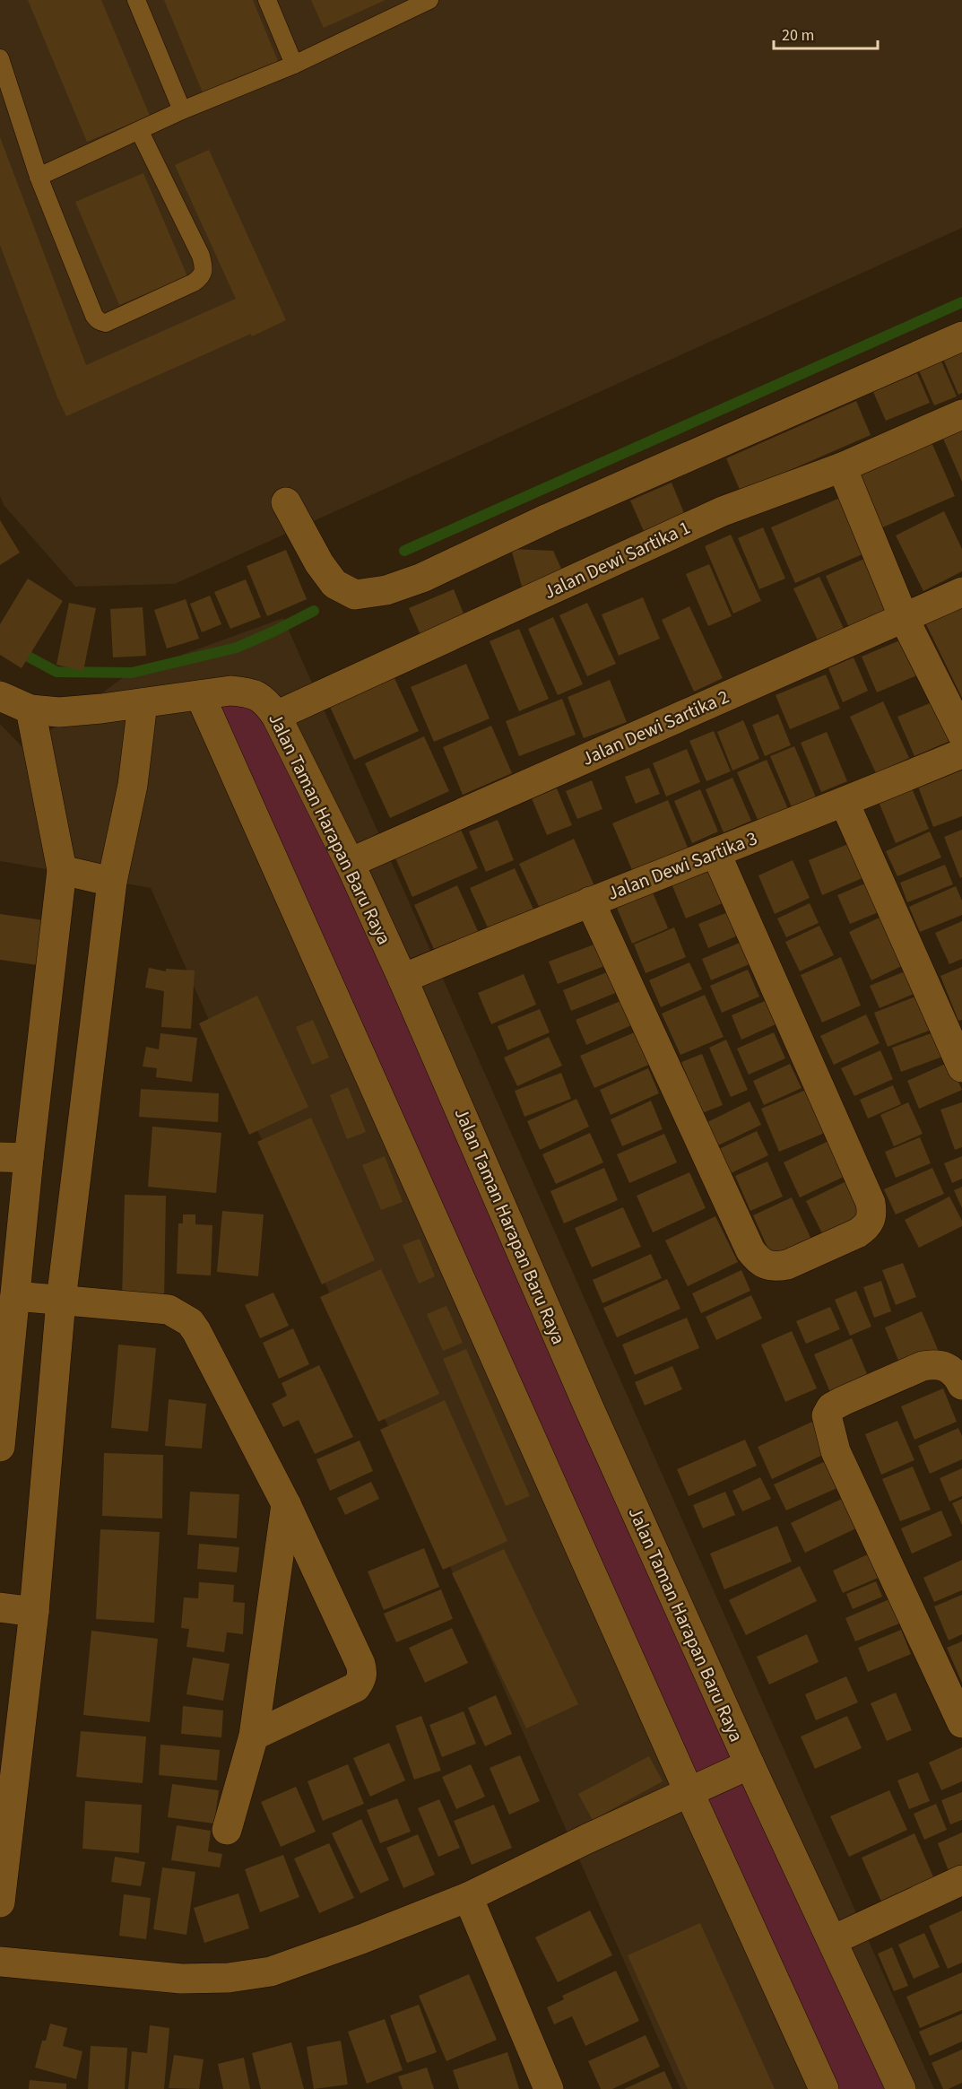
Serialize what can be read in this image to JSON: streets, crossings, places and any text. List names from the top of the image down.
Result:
{
  "streets": {
    "street": [
      "Jalan Dewi Sartika 1",
      "Jalan Dewi Sartika 2",
      "Jalan Taman Harapan Baru Raya",
      "Jalan Dewi Sartika 3"
    ]
  },
  "crossings": [
    ["Jalan Dewi Sartika 1", "Jalan Taman Harapan Baru Raya"],
    ["Jalan Dewi Sartika 2", "Jalan Taman Harapan Baru Raya"],
    ["Jalan Taman Harapan Baru Raya", "Jalan Dewi Sartika 3"]
  ],
  "scale_bar": "20 m"
}
